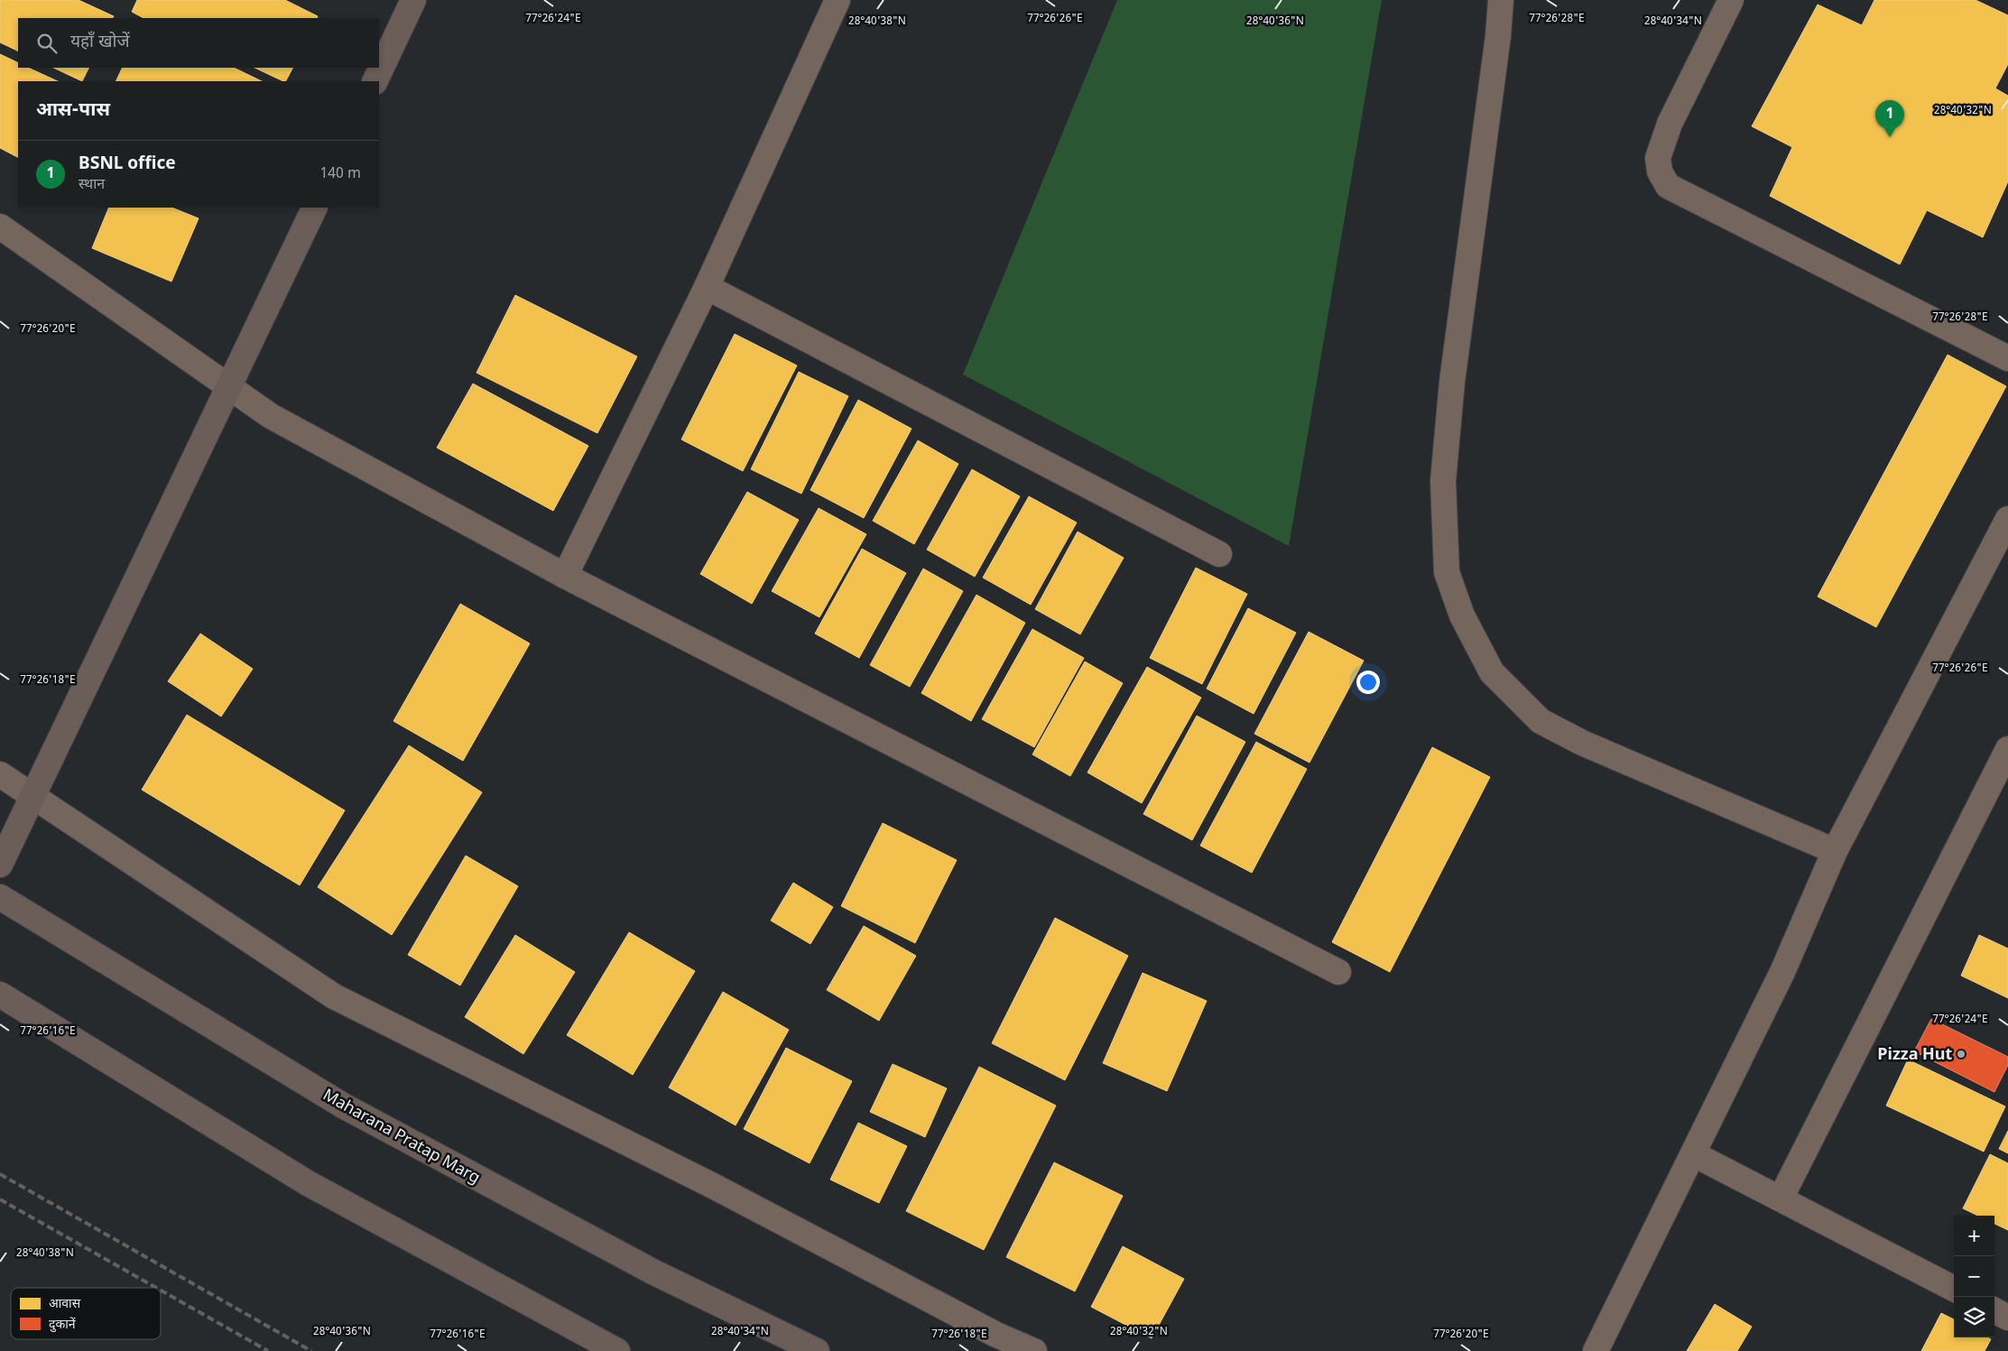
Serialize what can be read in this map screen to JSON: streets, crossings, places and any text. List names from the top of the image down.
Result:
{
  "streets": {
    "main road": ["Maharana Pratap Marg"]
  },
  "places": ["Pizza Hut"],
  "legend": ["आवास", "दुकानें"],
  "page": {
    "search": "यहाँ खोजें",
    "heading": "आस-पास",
    "pins": "1",
    "list": [
      {
        "mark": "1",
        "name": "BSNL office",
        "note": "स्थान",
        "value": "140 m"
      }
    ],
    "map_buttons": ["+", "−"]
  },
  "coordinates": [
    "77°26'26\"E",
    "77°26'28\"E",
    "77°26'24\"E",
    "28°40'38\"N",
    "28°40'36\"N",
    "28°40'34\"N",
    "28°40'32\"N",
    "77°26'20\"E",
    "77°26'18\"E",
    "77°26'16\"E"
  ]
}
